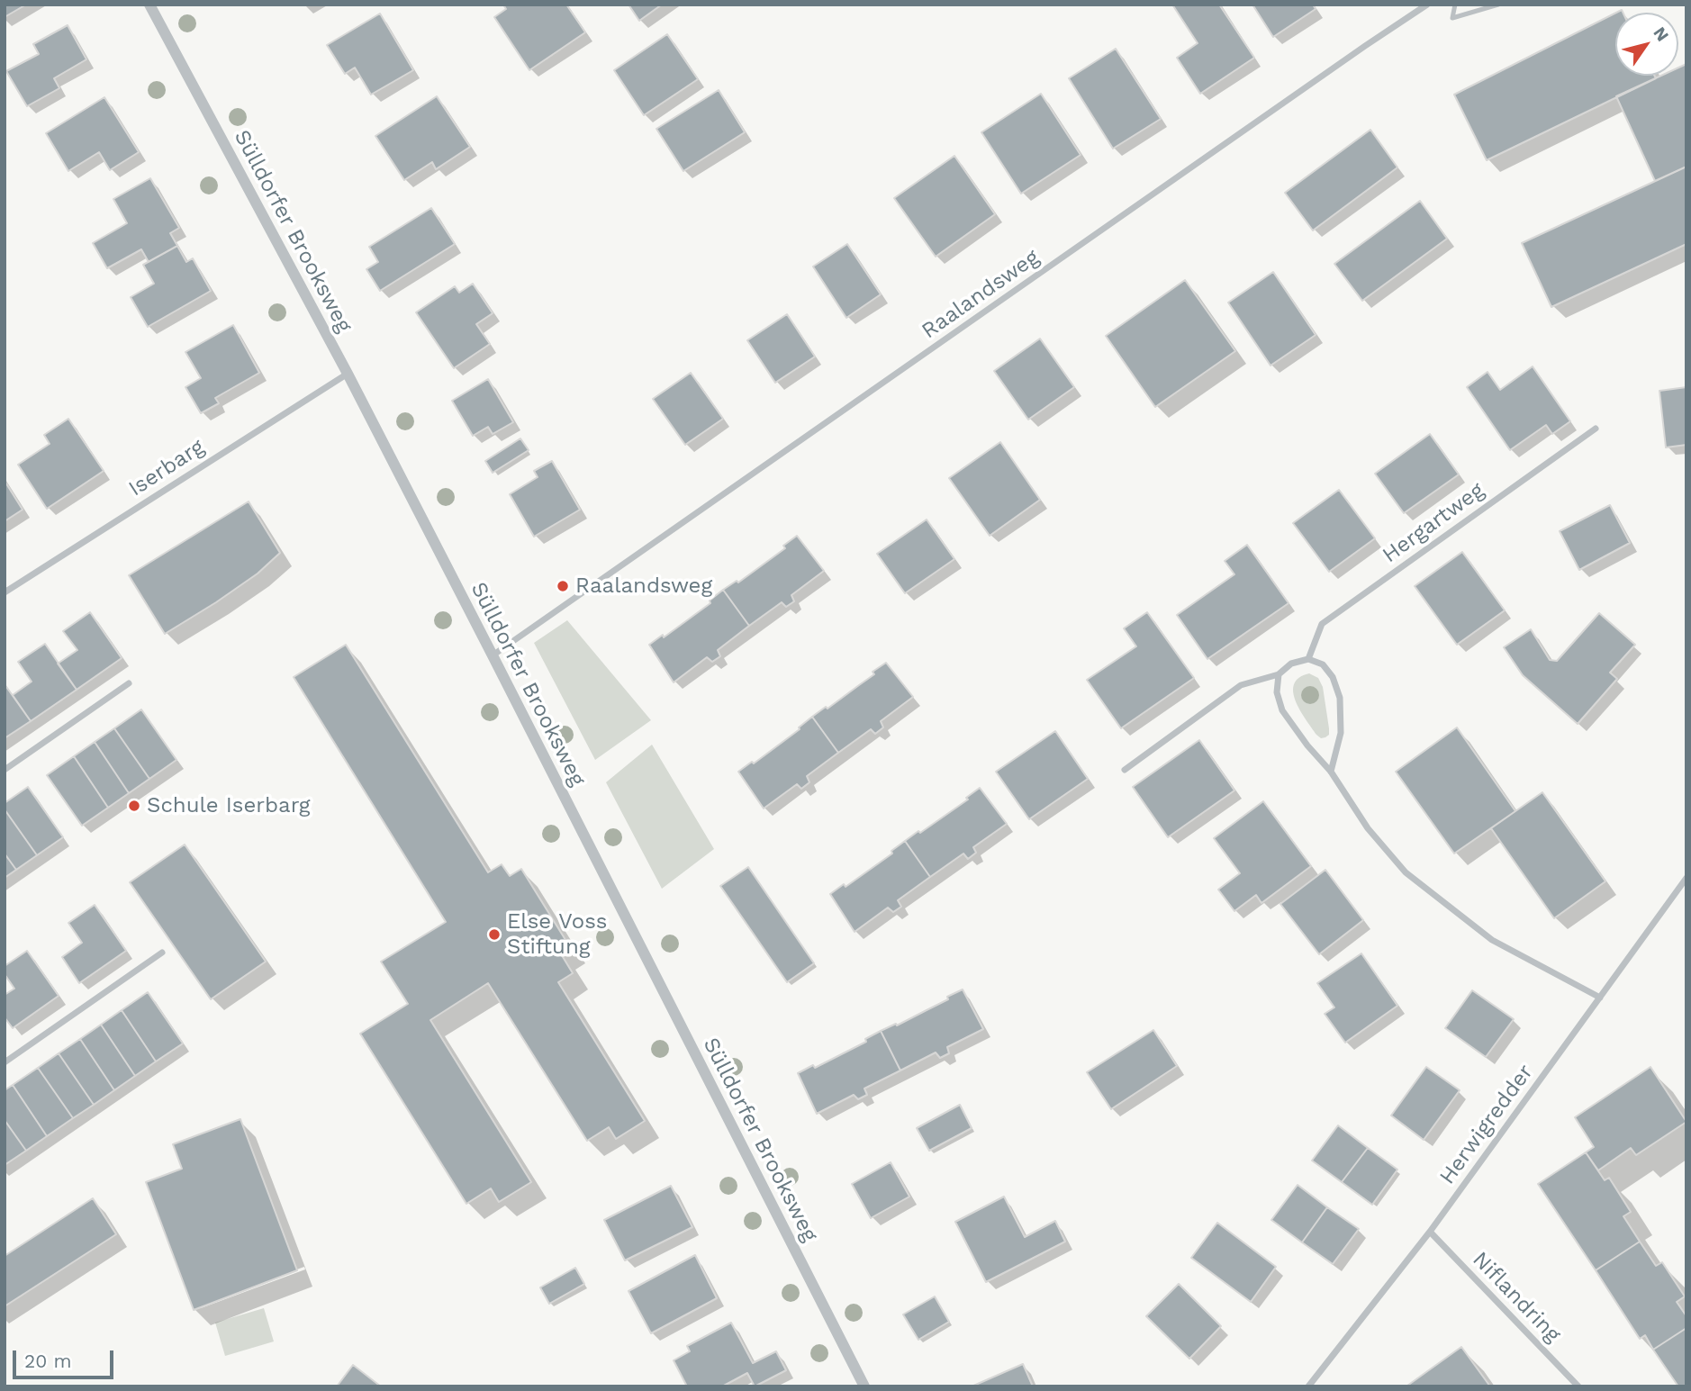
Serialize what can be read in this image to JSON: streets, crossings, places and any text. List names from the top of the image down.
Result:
{
  "streets": {
    "street": [
      "Sülldorfer Brooksweg",
      "Raalandsweg",
      "Iserbarg",
      "Hergartweg",
      "Herwigredder",
      "Niflandring"
    ]
  },
  "crossings": [
    ["Sülldorfer Brooksweg", "Raalandsweg"],
    ["Sülldorfer Brooksweg", "Iserbarg"],
    ["Herwigredder", "Niflandring"]
  ],
  "places": ["Raalandsweg", "Schule Iserbarg", "Else Voss Stiftung"],
  "scale_bar": "20 m",
  "north": "top right"
}
